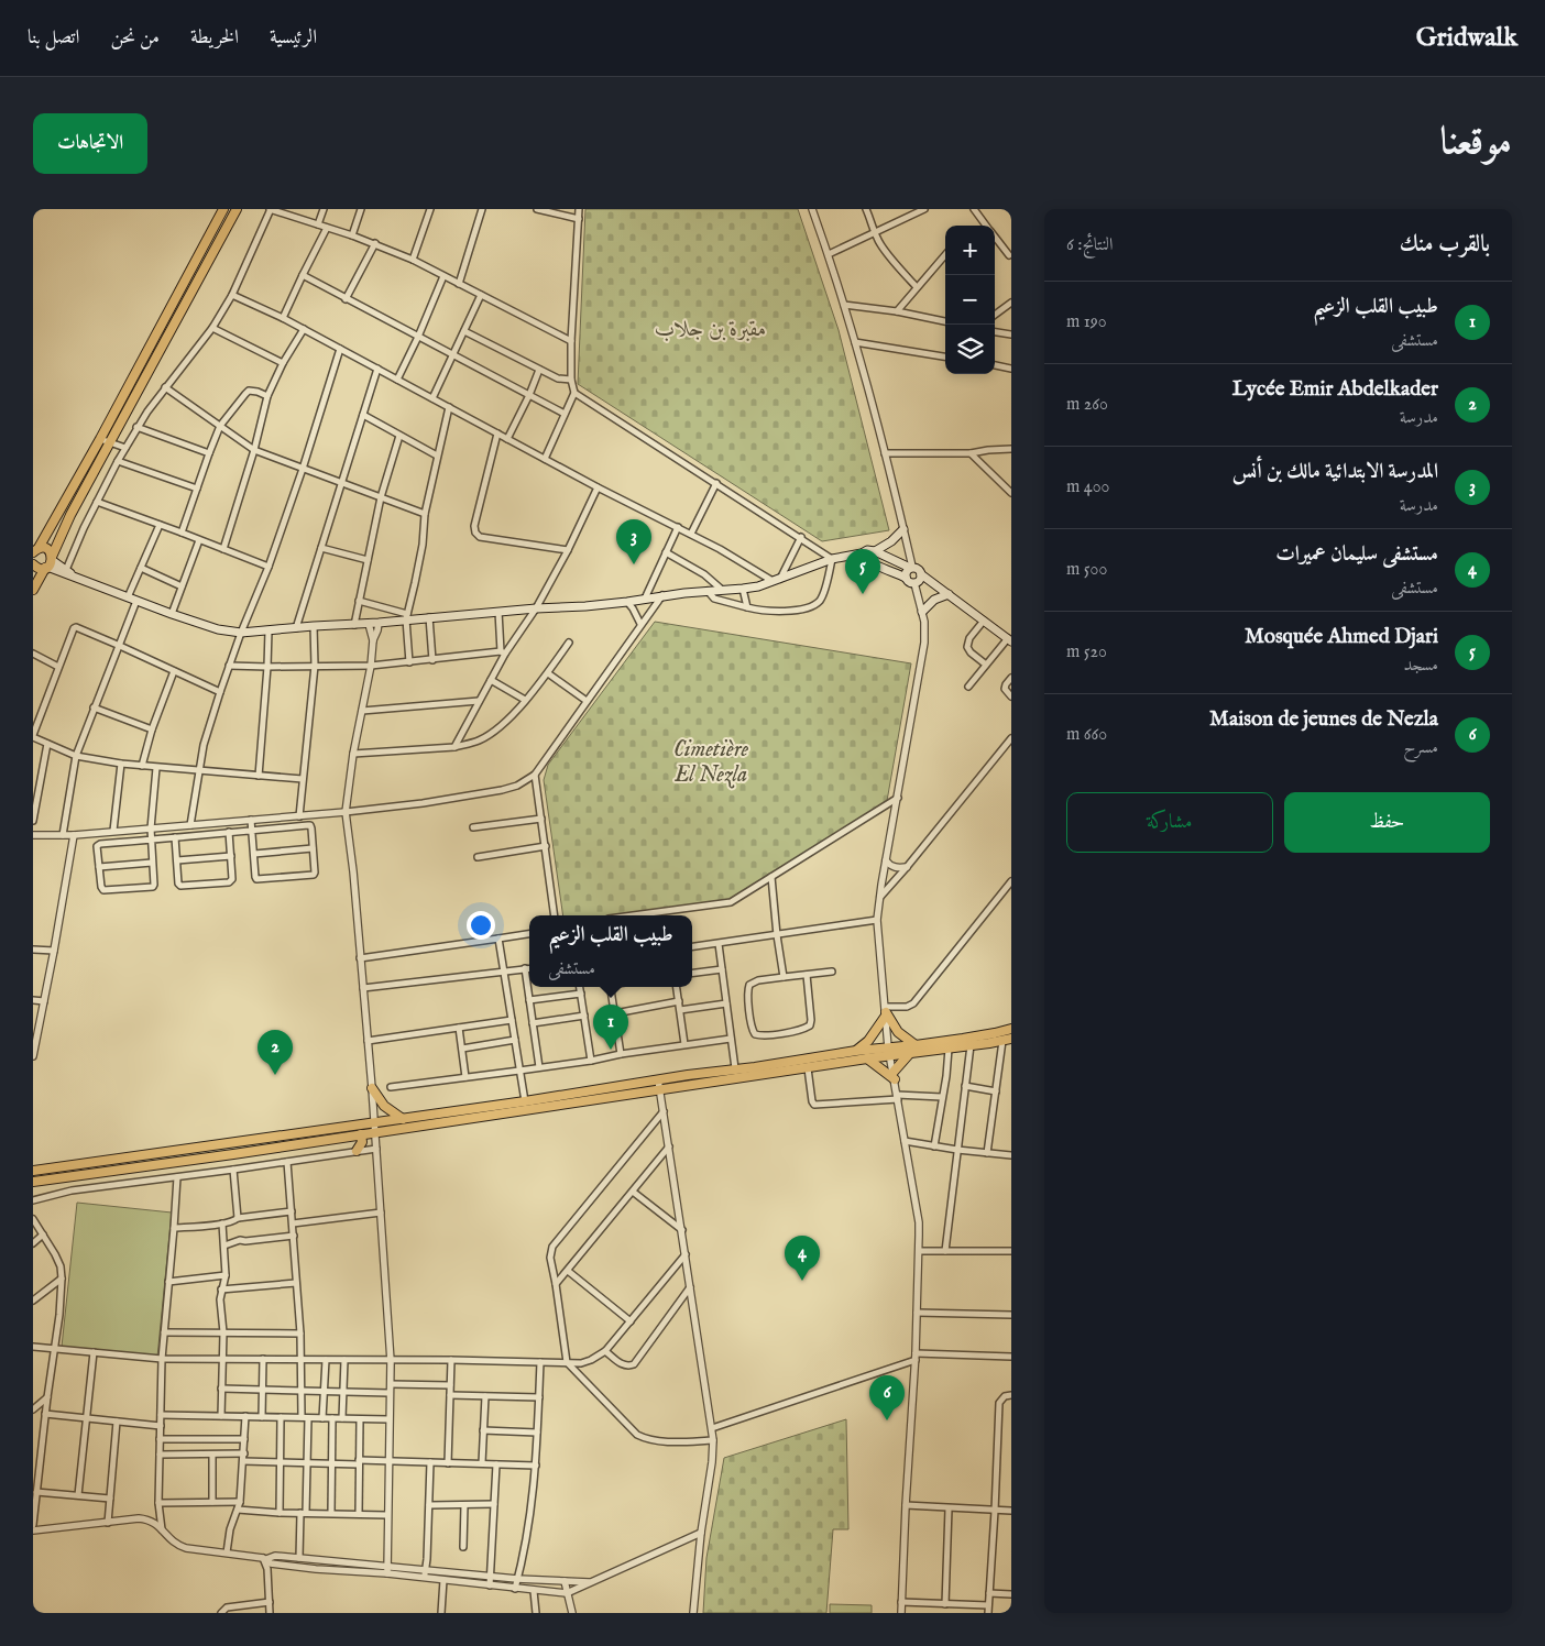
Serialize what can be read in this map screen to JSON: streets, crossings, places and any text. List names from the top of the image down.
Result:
{
  "parks": ["مقبرة بن جلاب", "Cimetière El Nezla"],
  "page": {
    "header": "Gridwalk",
    "nav": [
      "الرئيسية",
      "الخريطة",
      "من نحن",
      "اتصل بنا"
    ],
    "title": "موقعنا",
    "buttons": [
      "الاتجاهات",
      ["حفظ", "مشاركة"]
    ],
    "heading": ["بالقرب منك", "النتائج: 6"],
    "map_buttons": ["+", "−"],
    "list": [
      {
        "mark": "1",
        "name": "طبيب القلب الزعيم",
        "note": "مستشفى",
        "value": "190 m"
      },
      {
        "mark": "2",
        "name": "Lycée Emir Abdelkader",
        "note": "مدرسة",
        "value": "260 m"
      },
      {
        "mark": "3",
        "name": "المدرسة الابتدائية مالك بن أنس",
        "note": "مدرسة",
        "value": "400 m"
      },
      {
        "mark": "4",
        "name": "مستشفى سليمان عميرات",
        "note": "مستشفى",
        "value": "500 m"
      },
      {
        "mark": "5",
        "name": "Mosquée Ahmed Djari",
        "note": "مسجد",
        "value": "520 m"
      },
      {
        "mark": "6",
        "name": "Maison de jeunes de Nezla",
        "note": "مسرح",
        "value": "660 m"
      }
    ],
    "pins": [
      "3",
      "5",
      "1",
      "2",
      "4",
      "6"
    ],
    "popup": ["طبيب القلب الزعيم", "مستشفى"]
  }
}
